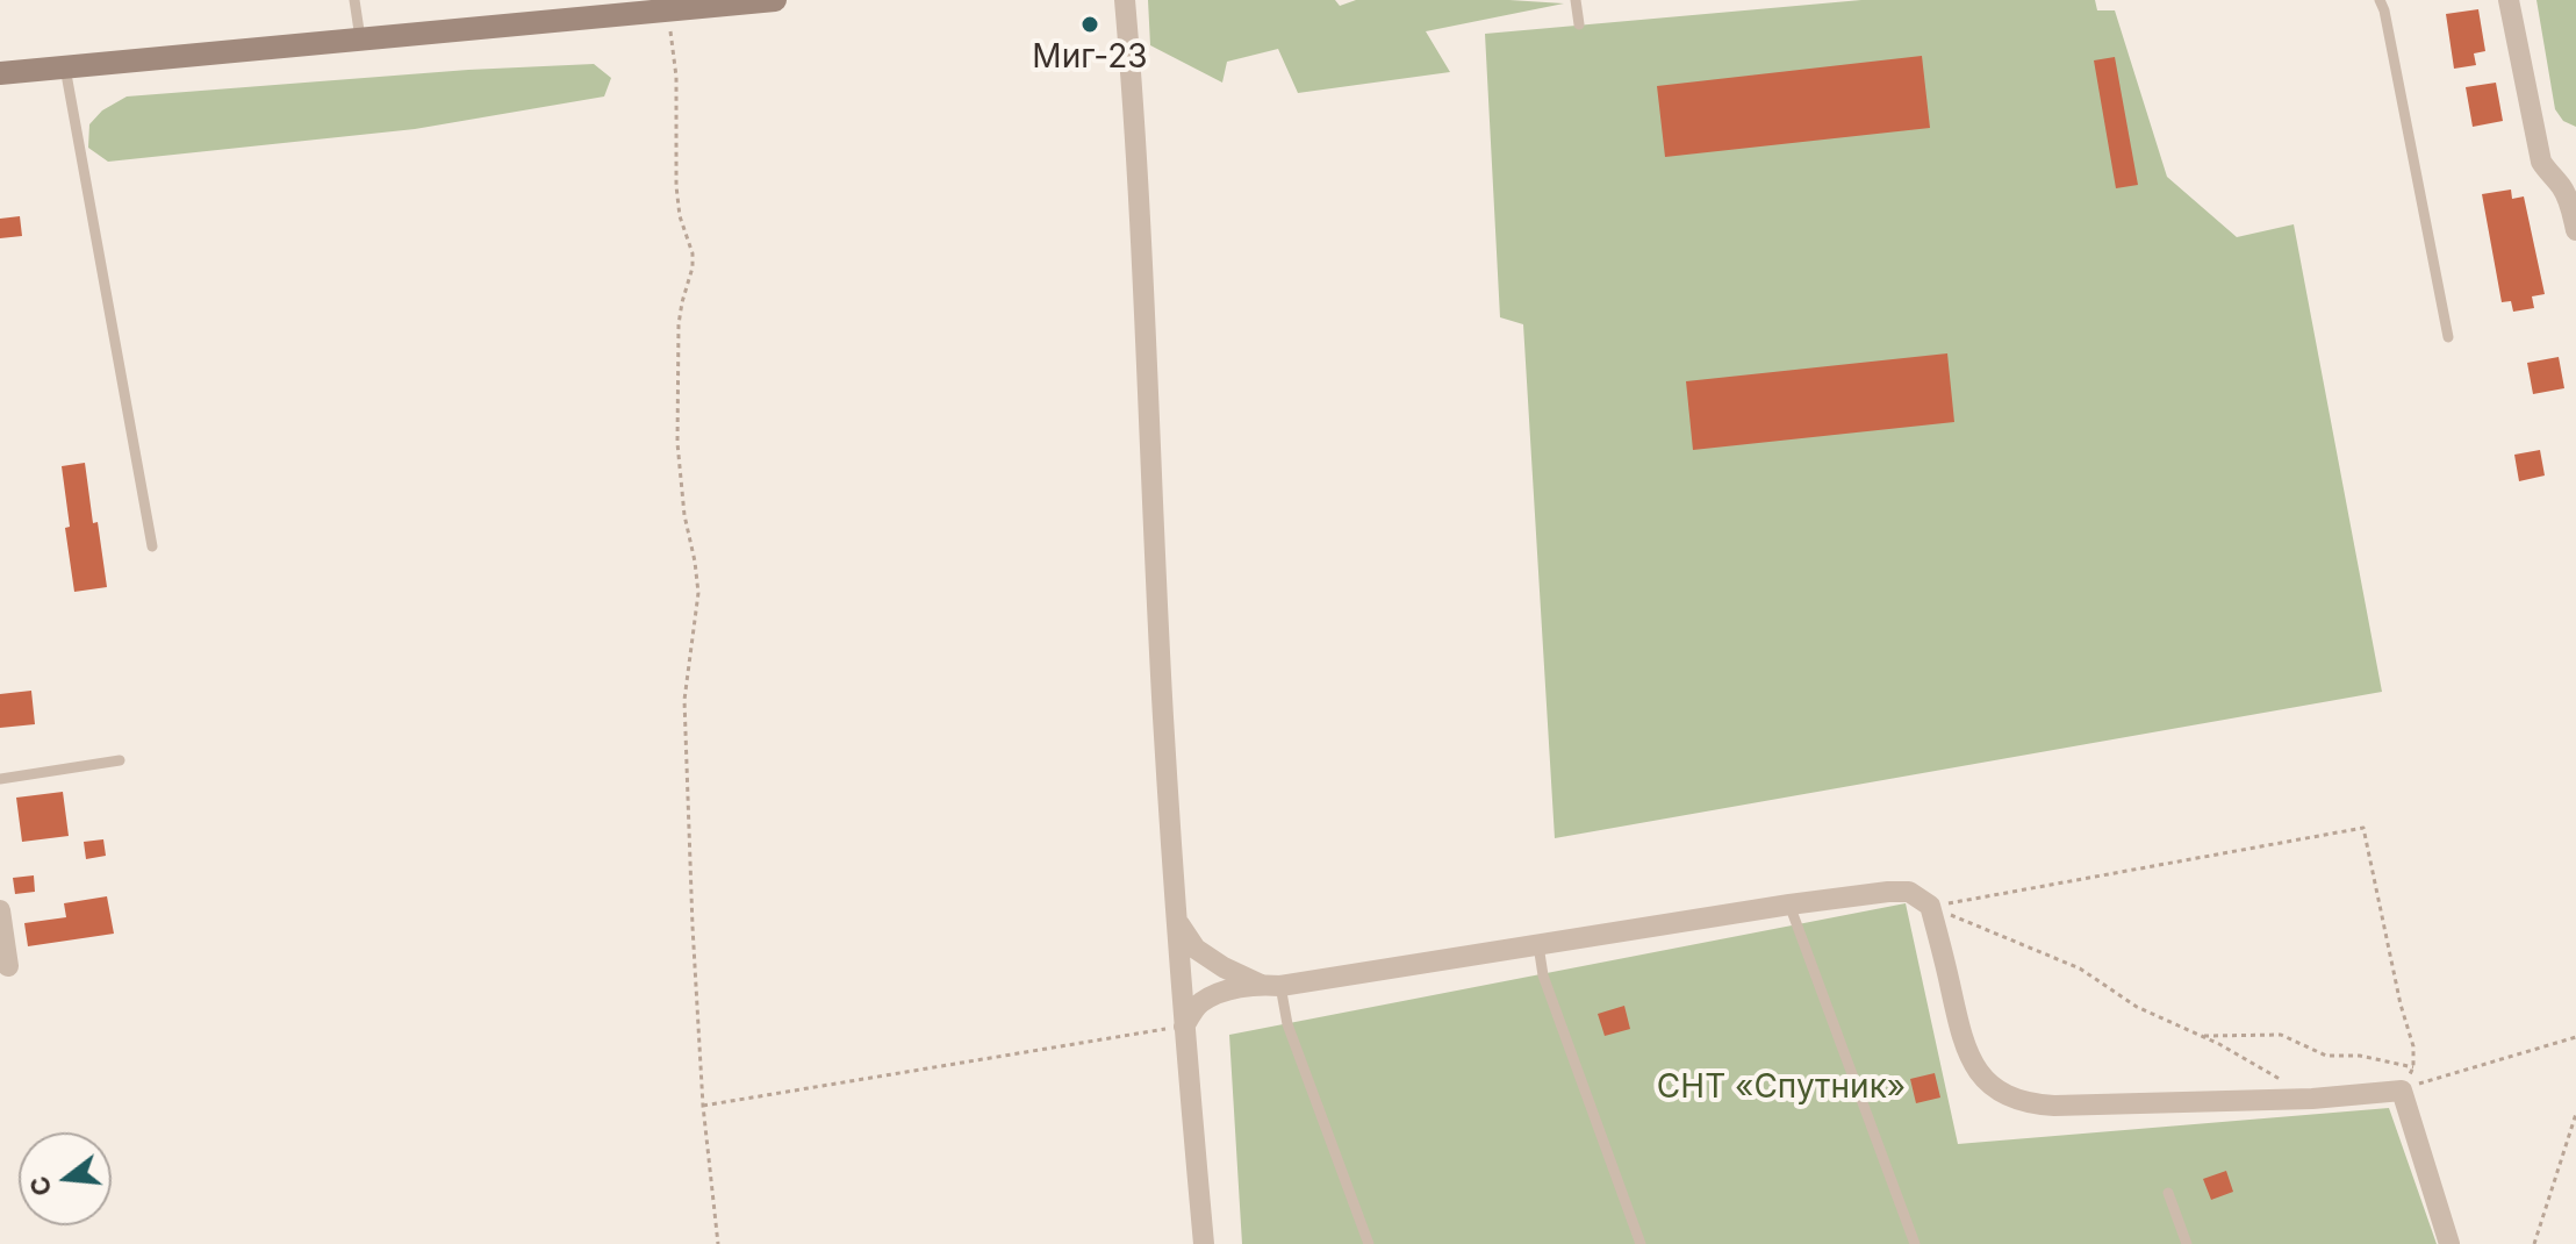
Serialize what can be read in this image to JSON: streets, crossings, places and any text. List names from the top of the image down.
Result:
{
  "parks": ["СНТ «Спутник»"],
  "places": ["Миг-23"],
  "north": "left"
}
